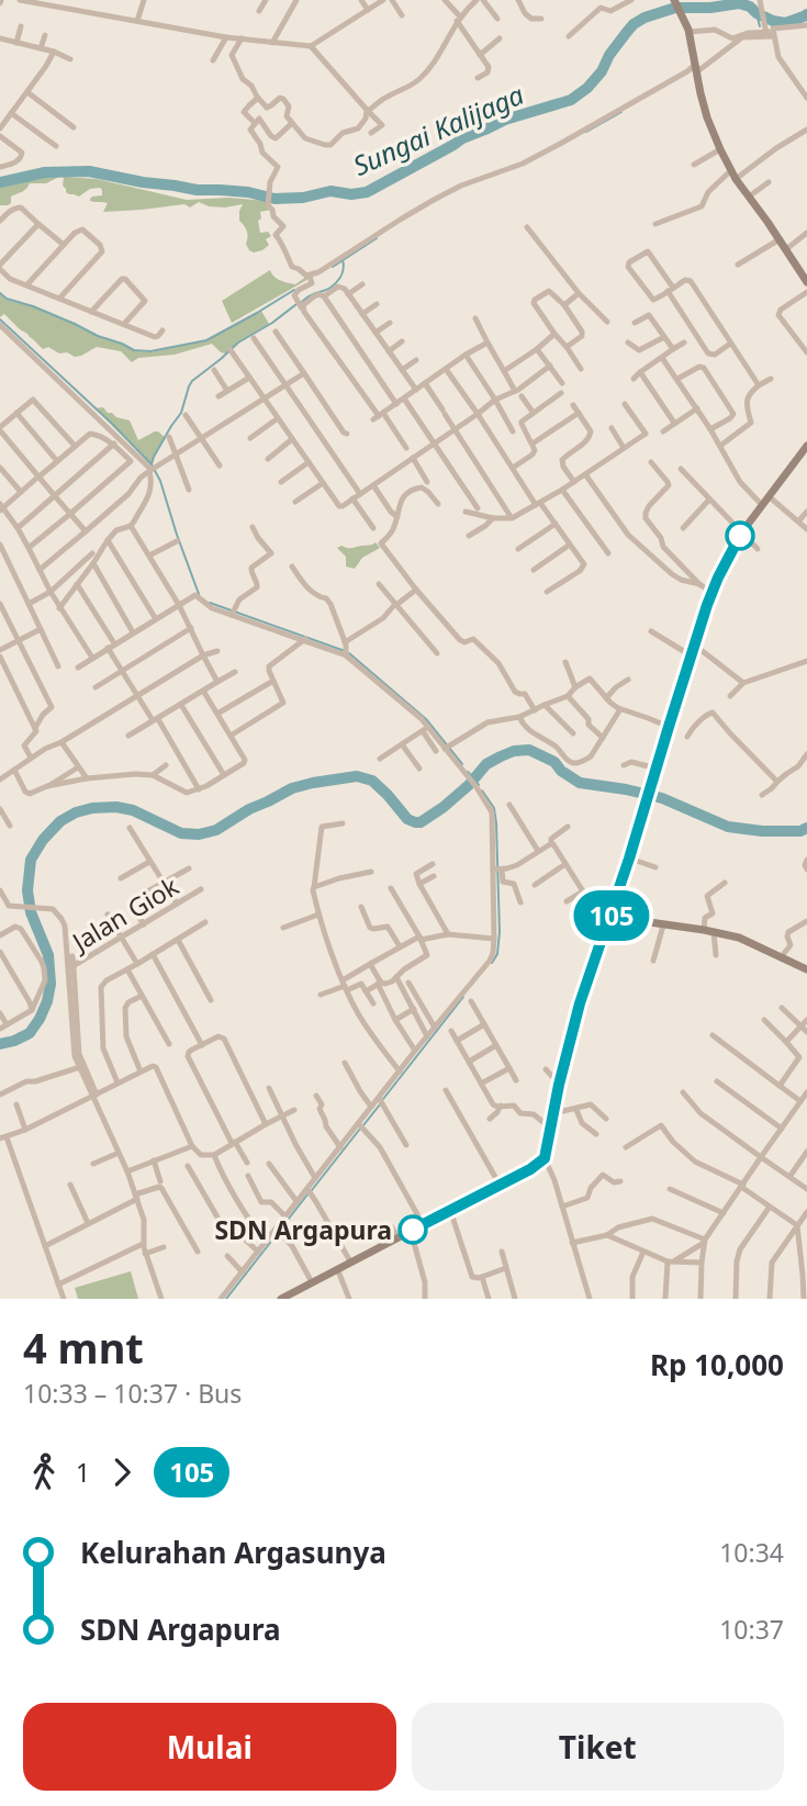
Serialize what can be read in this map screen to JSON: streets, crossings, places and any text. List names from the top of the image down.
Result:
{
  "streets": {
    "street": ["Jalan Giok"]
  },
  "water": ["Sungai Kalijaga"],
  "places": ["SDN Argapura"],
  "lines": ["bus line 105"],
  "page": {
    "on_map": "105",
    "heading": ["4 mnt", "10:33 – 10:37 · Bus", "Rp 10,000"],
    "legs": ["1", "105"],
    "list": [
      {
        "name": "Kelurahan Argasunya",
        "value": "10:34"
      },
      {
        "name": "SDN Argapura",
        "value": "10:37"
      }
    ],
    "buttons": ["Mulai", "Tiket"]
  }
}
